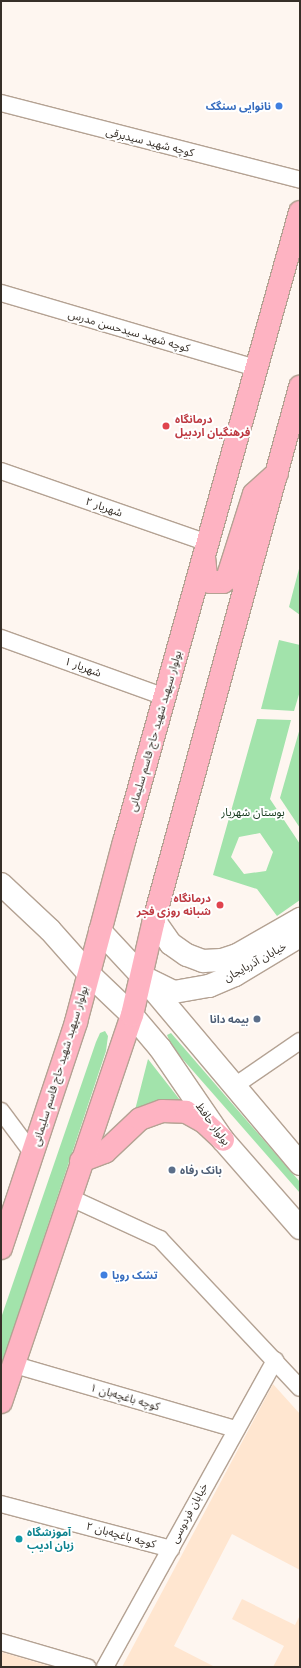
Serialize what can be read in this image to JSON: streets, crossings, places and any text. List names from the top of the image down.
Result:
{
  "streets": {
    "main road": ["بولوار سپهبد شهید حاج قاسم سلیمانی", "خیابان آذربایجان", "بولوار حافظ"],
    "street": [
      "کوچه شهید سیدبرقی",
      "کوچه شهید سیدحسن مدرس",
      "شهریار ۲",
      "شهریار ۱",
      "کوچه باغچه‌بان ١",
      "خیابان فردوسی",
      "کوچه باغچه‌بان ٢"
    ]
  },
  "crossings": [
    ["کوچه شهید سیدحسن مدرس", "بولوار سپهبد شهید حاج قاسم سلیمانی"],
    ["شهریار ۲", "بولوار سپهبد شهید حاج قاسم سلیمانی"],
    ["شهریار ۱", "بولوار سپهبد شهید حاج قاسم سلیمانی"],
    ["بولوار سپهبد شهید حاج قاسم سلیمانی", "بولوار حافظ"],
    ["کوچه باغچه‌بان ١", "خیابان فردوسی"],
    ["خیابان فردوسی", "کوچه باغچه‌بان ٢"]
  ],
  "parks": ["بوستان شهریار"],
  "places": [
    "نانوایی سنگک",
    "درمانگاه فرهنگیان اردبیل",
    "درمانگاه شبانه روزی فجر",
    "بیمه دانا",
    "بانک رفاه",
    "تشک رویا",
    "آموزشگاه زبان ادیب"
  ]
}
